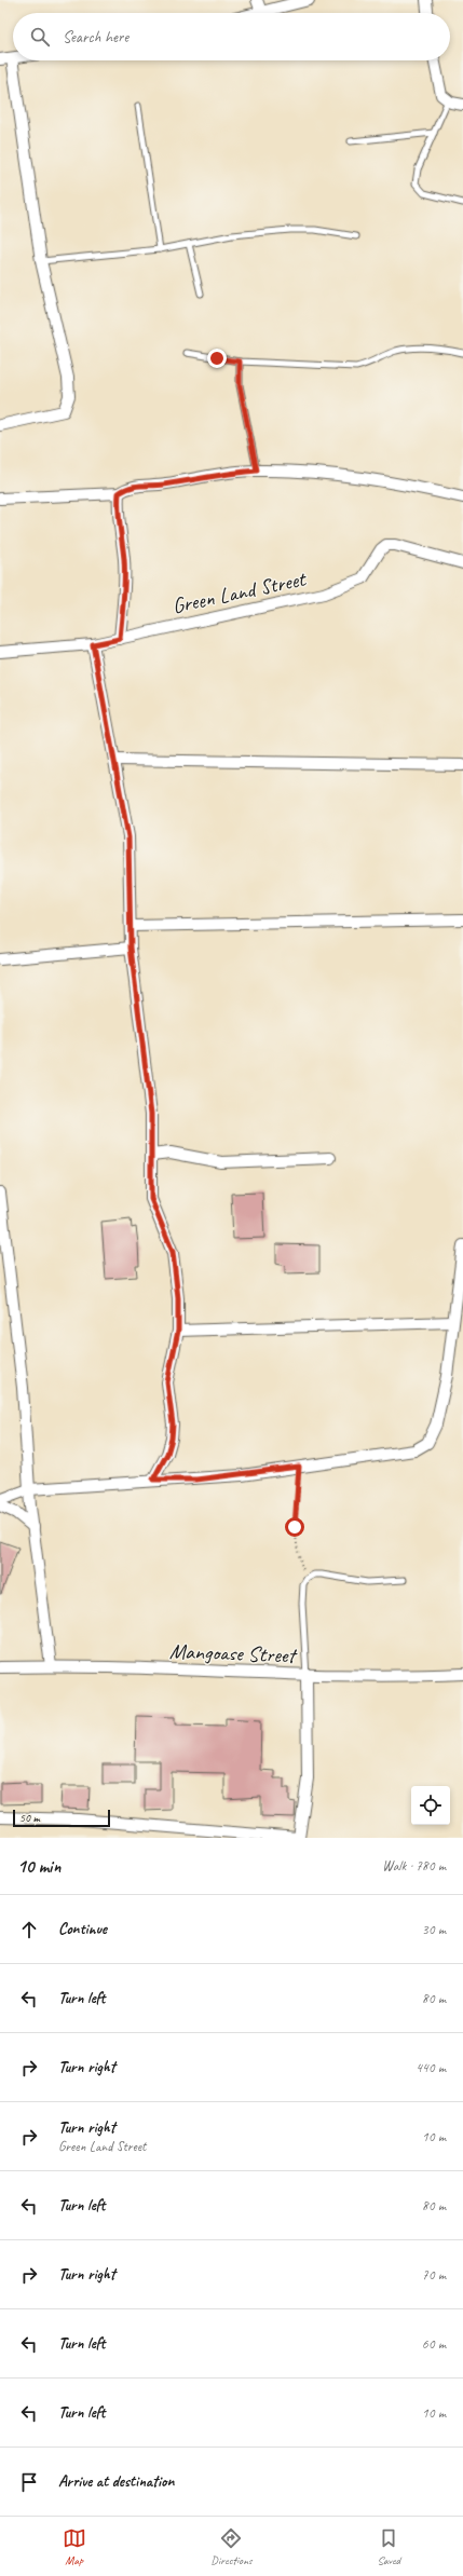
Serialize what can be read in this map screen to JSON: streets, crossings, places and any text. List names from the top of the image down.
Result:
{
  "streets": {
    "street": ["Green Land Street", "Mangoase Street"]
  },
  "scale_bar": "50 m",
  "page": {
    "search": "Search here",
    "scale": "50 m",
    "heading": ["10 min", "Walk · 780 m"],
    "list": [
      ["Continue", "30 m"],
      ["Turn left", "80 m"],
      ["Turn right", "440 m"],
      ["Turn right", "Green Land Street", "10 m"],
      ["Turn left", "80 m"],
      ["Turn right", "70 m"],
      ["Turn left", "60 m"],
      ["Turn left", "10 m"],
      "Arrive at destination"
    ],
    "nav": ["Map", "Directions", "Saved"]
  }
}
